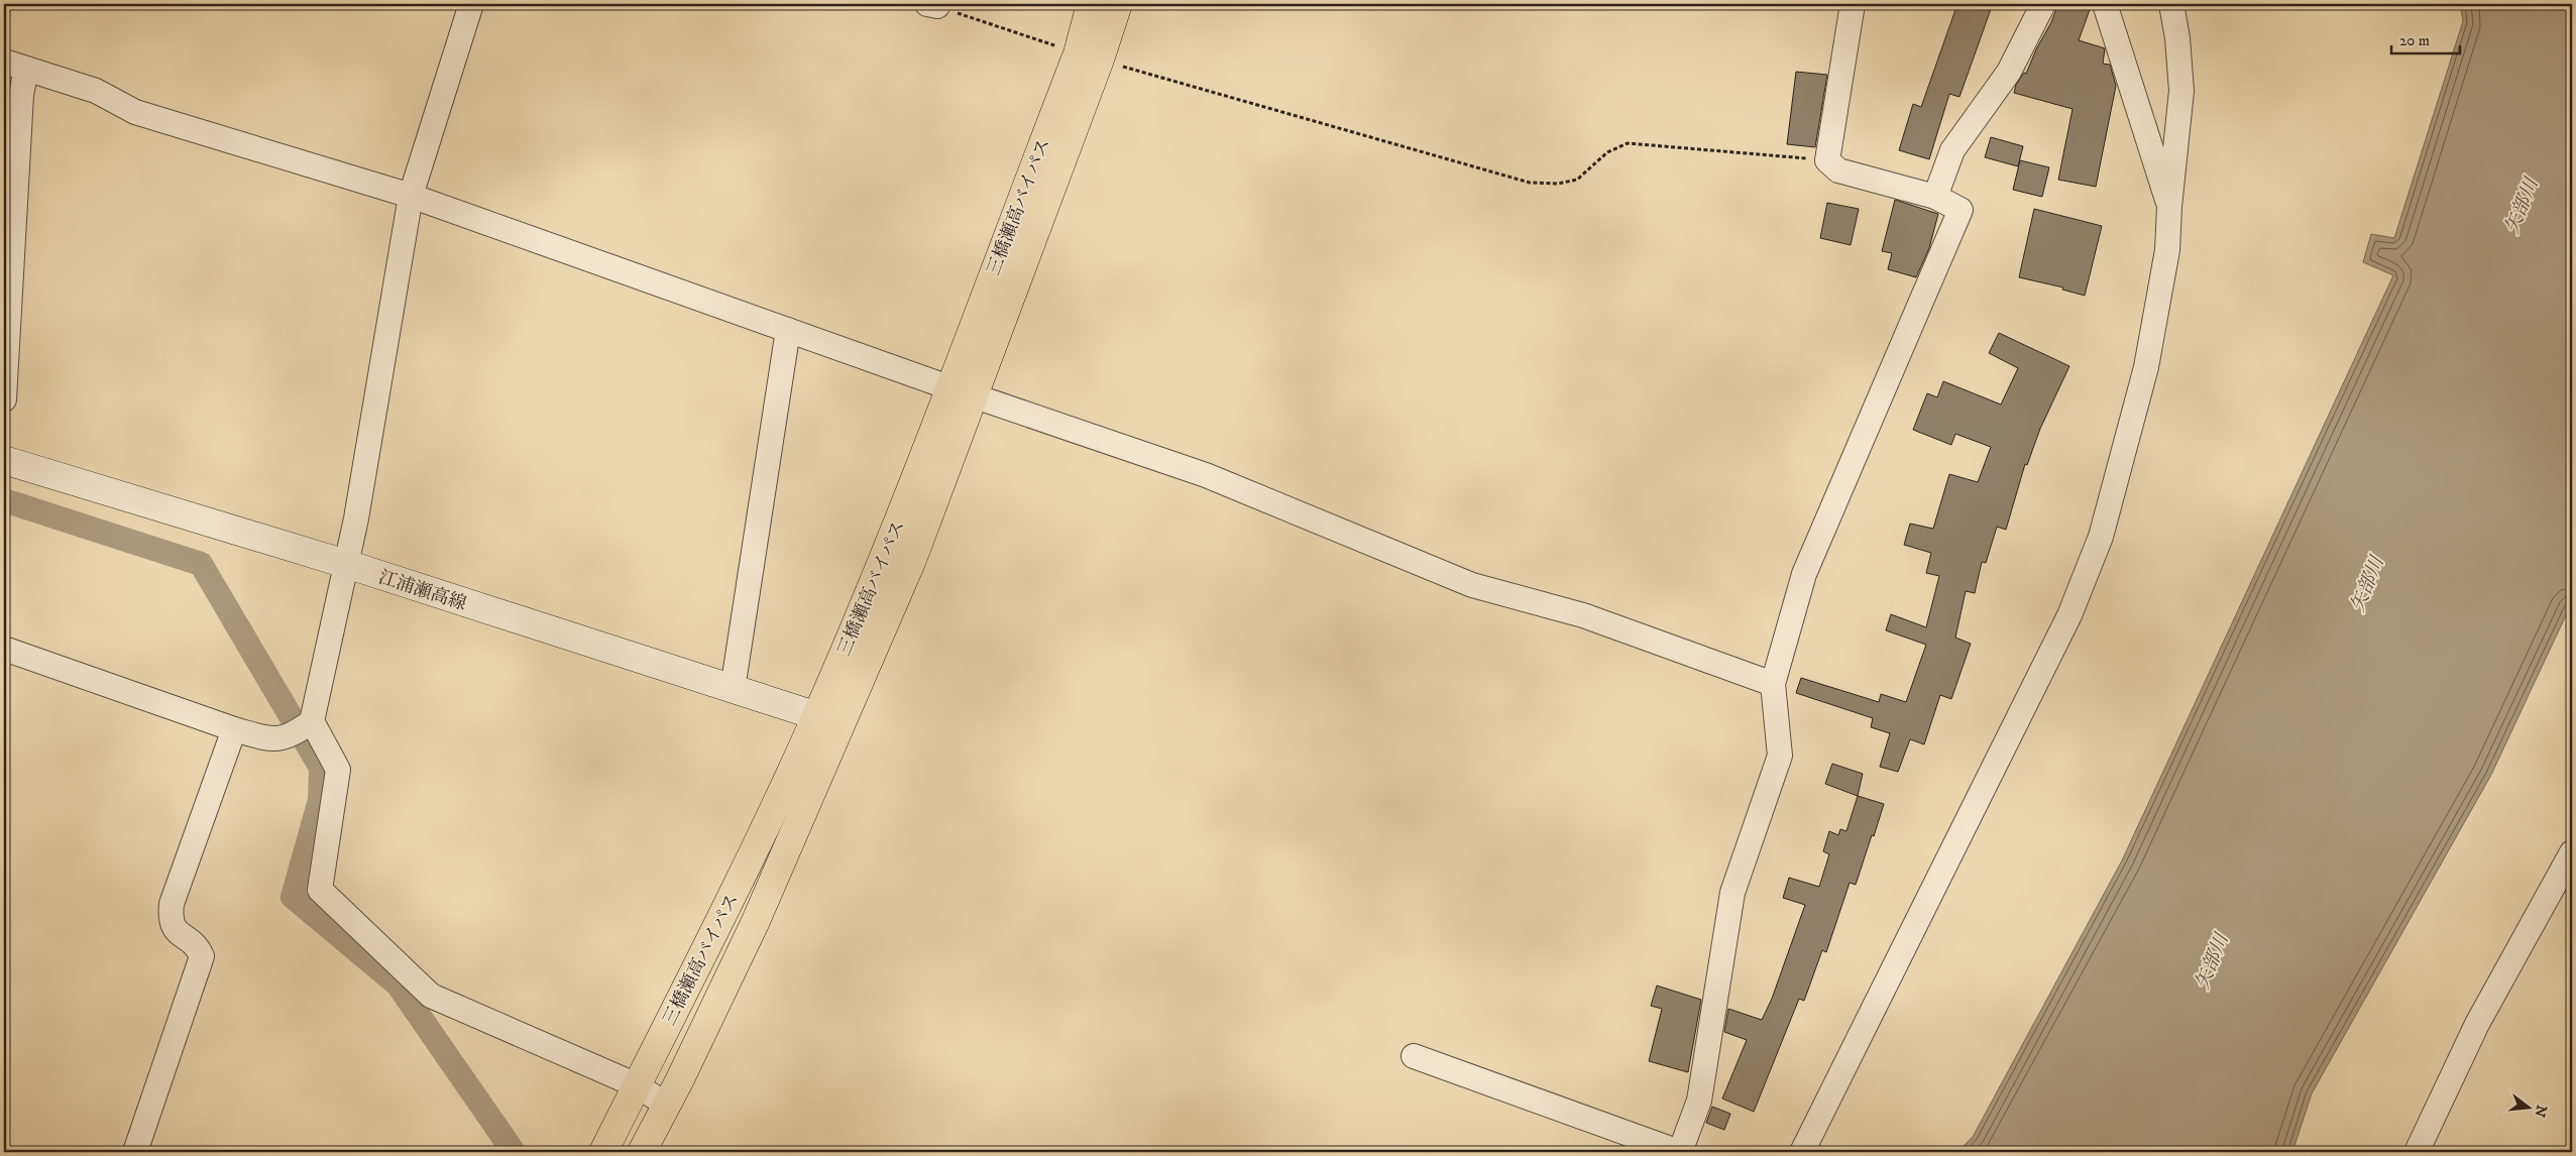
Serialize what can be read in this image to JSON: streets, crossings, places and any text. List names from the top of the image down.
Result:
{
  "streets": {
    "highway": ["三橋瀬高バイパス"],
    "main road": ["江浦瀬高線"]
  },
  "crossings": [
    ["三橋瀬高バイパス", "江浦瀬高線"]
  ],
  "water": ["矢部川"],
  "scale_bar": "20 m",
  "north": "right"
}
